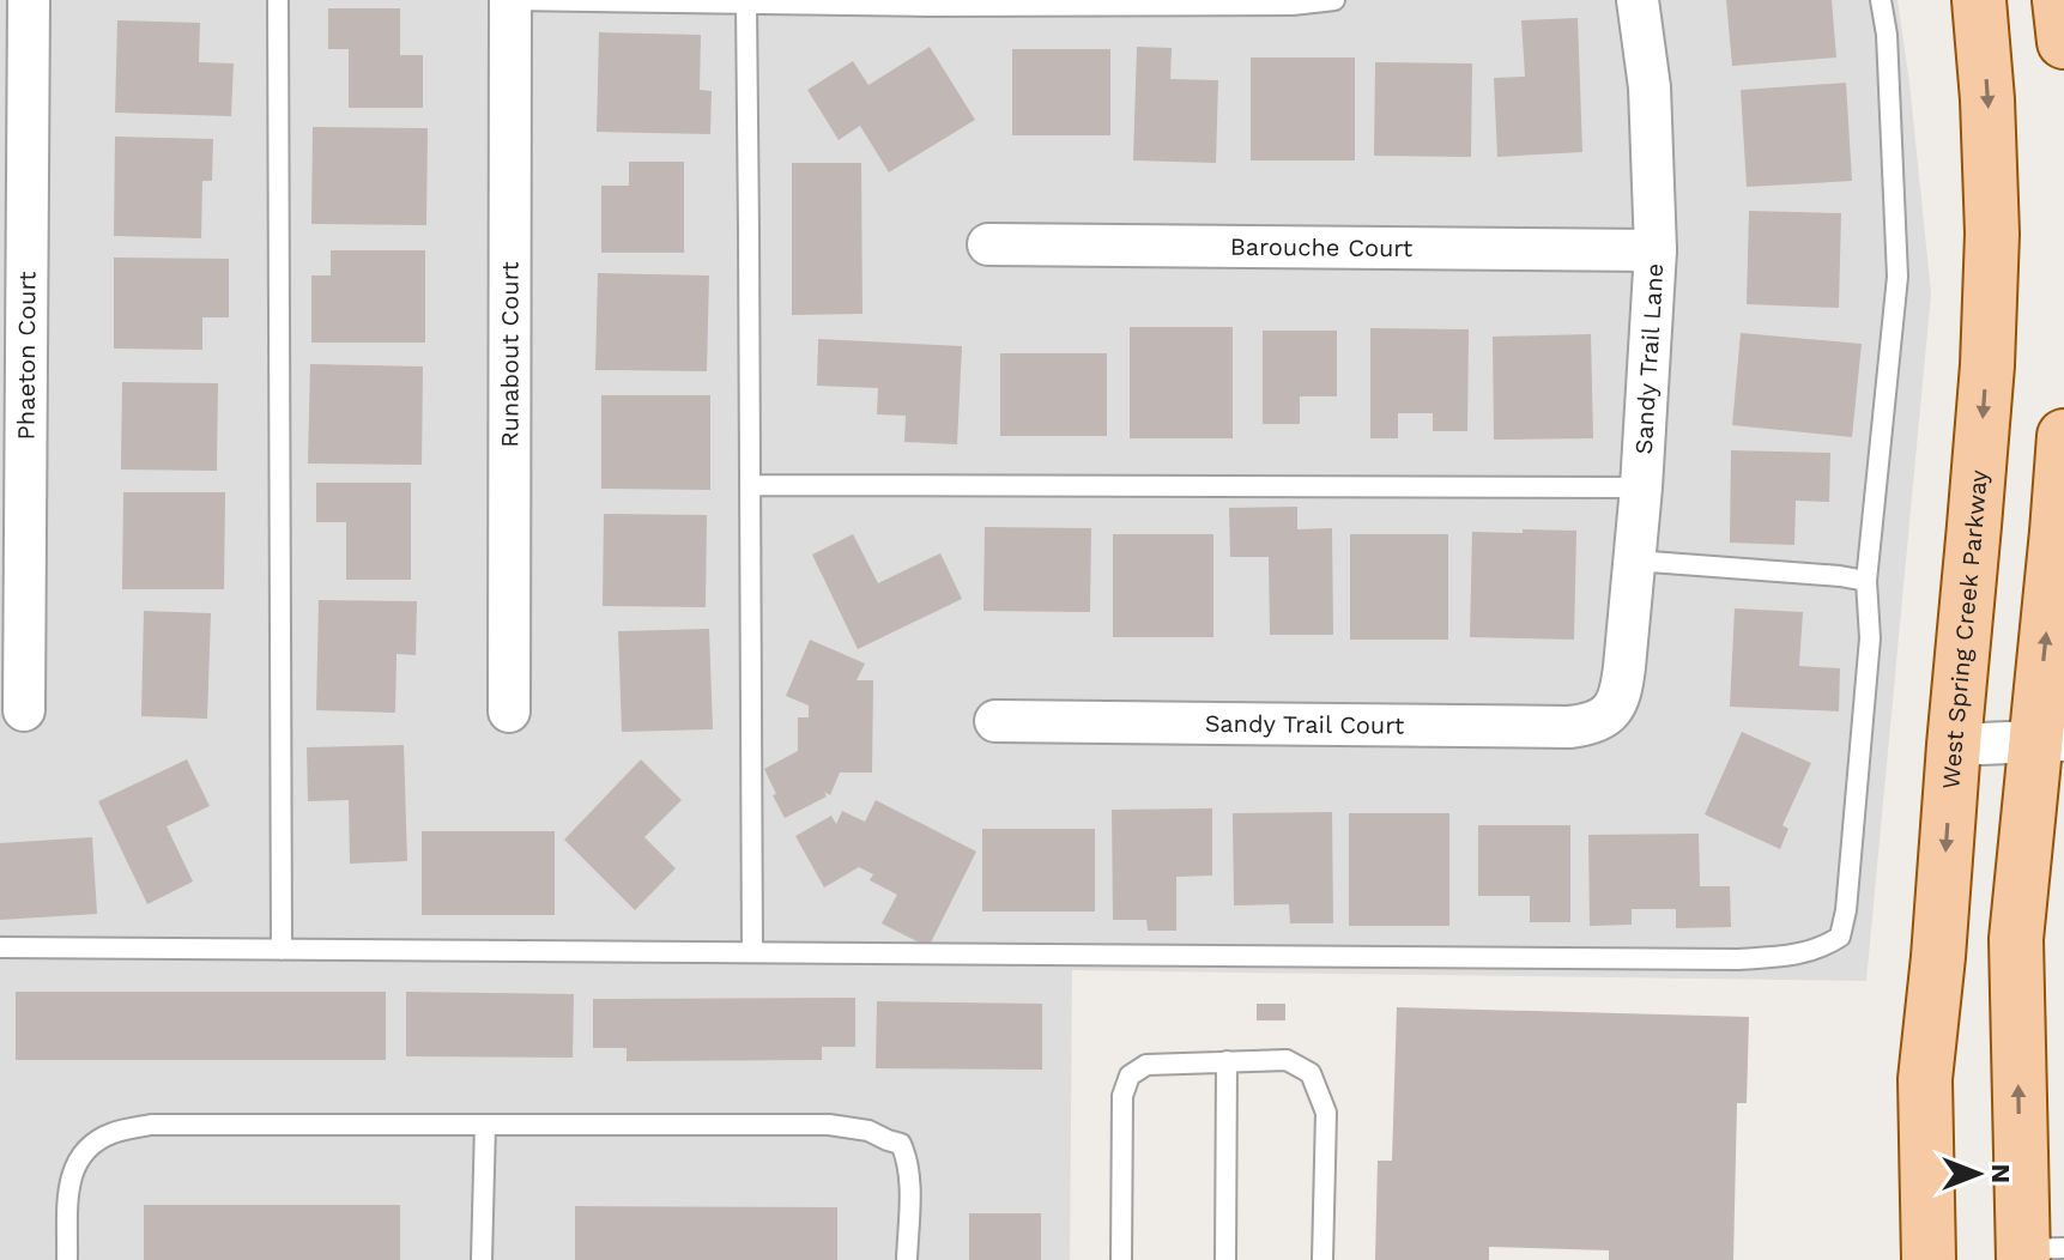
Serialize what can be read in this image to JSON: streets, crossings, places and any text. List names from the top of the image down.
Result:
{
  "streets": {
    "main road": ["West Spring Creek Parkway"],
    "street": [
      "Barouche Court",
      "Phaeton Court",
      "Runabout Court",
      "Sandy Trail Lane",
      "Sandy Trail Court"
    ]
  },
  "crossings": [
    ["Barouche Court", "Sandy Trail Lane"],
    ["Sandy Trail Lane", "Sandy Trail Court"]
  ],
  "north": "right"
}
